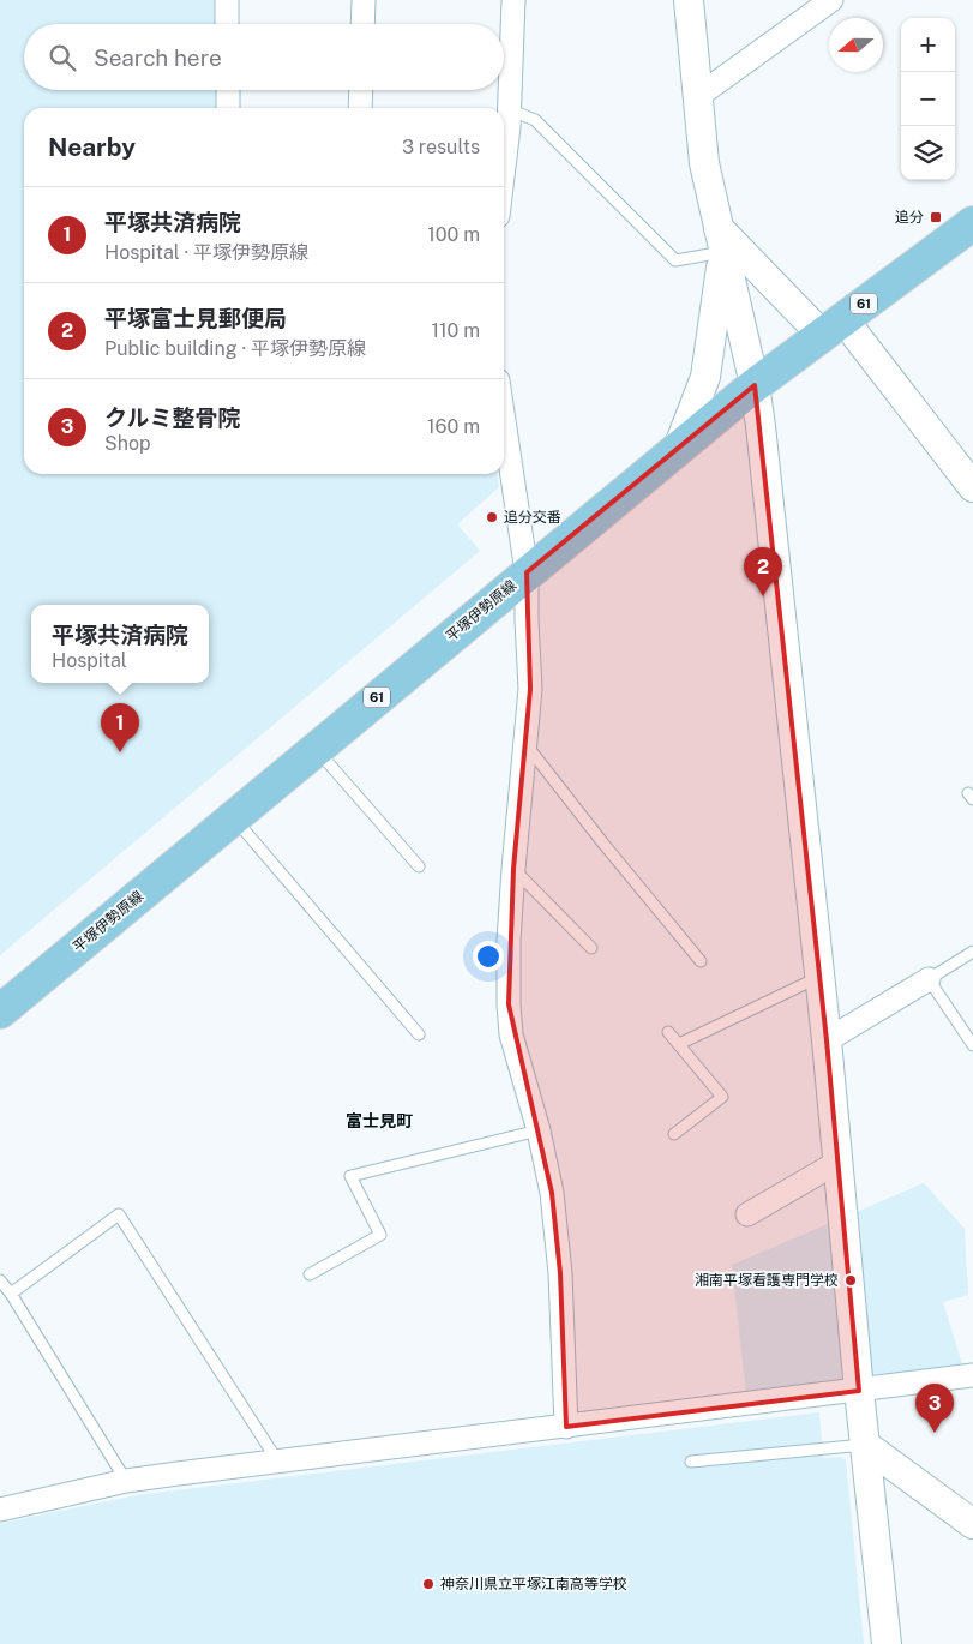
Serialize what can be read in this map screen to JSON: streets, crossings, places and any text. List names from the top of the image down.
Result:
{
  "streets": {
    "main road": ["61", "平塚伊勢原線"]
  },
  "districts": ["富士見町"],
  "places": {
    "transit": ["追分"],
    "other": ["追分交番", "湘南平塚看護専門学校", "神奈川県立平塚江南高等学校"]
  },
  "north": "left",
  "page": {
    "map_buttons": ["+", "−"],
    "search": "Search here",
    "heading": ["Nearby", "3 results"],
    "list": [
      {
        "mark": "1",
        "name": "平塚共済病院",
        "note": "Hospital · 平塚伊勢原線",
        "value": "100 m"
      },
      {
        "mark": "2",
        "name": "平塚富士見郵便局",
        "note": "Public building · 平塚伊勢原線",
        "value": "110 m"
      },
      {
        "mark": "3",
        "name": "クルミ整骨院",
        "note": "Shop",
        "value": "160 m"
      }
    ],
    "pins": ["2", "1", "3"],
    "popup": ["平塚共済病院", "Hospital"]
  }
}
